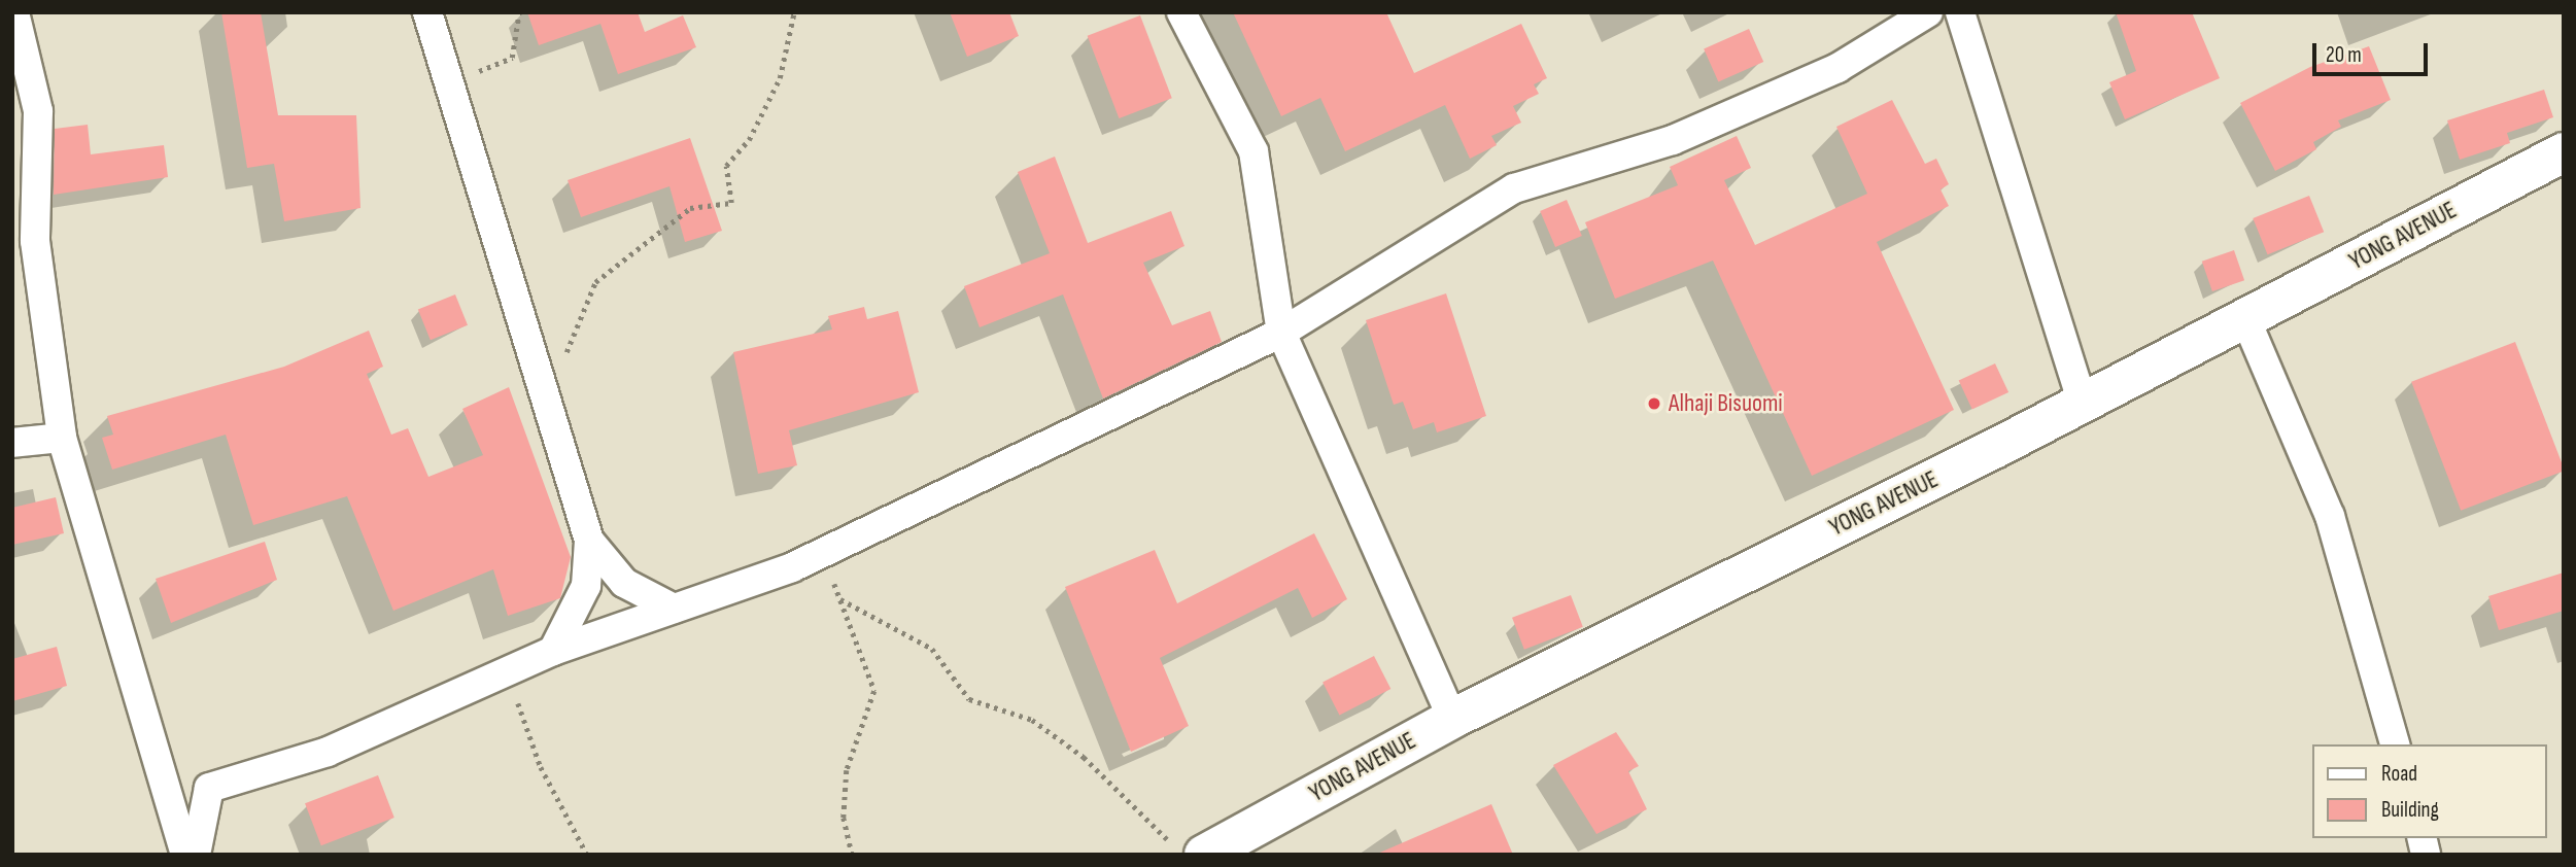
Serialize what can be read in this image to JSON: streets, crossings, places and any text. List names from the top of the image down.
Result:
{
  "streets": {
    "street": ["YONG AVENUE"]
  },
  "places": ["Alhaji Bisuomi"],
  "legend": ["Road", "Building"],
  "scale_bar": "20 m"
}
